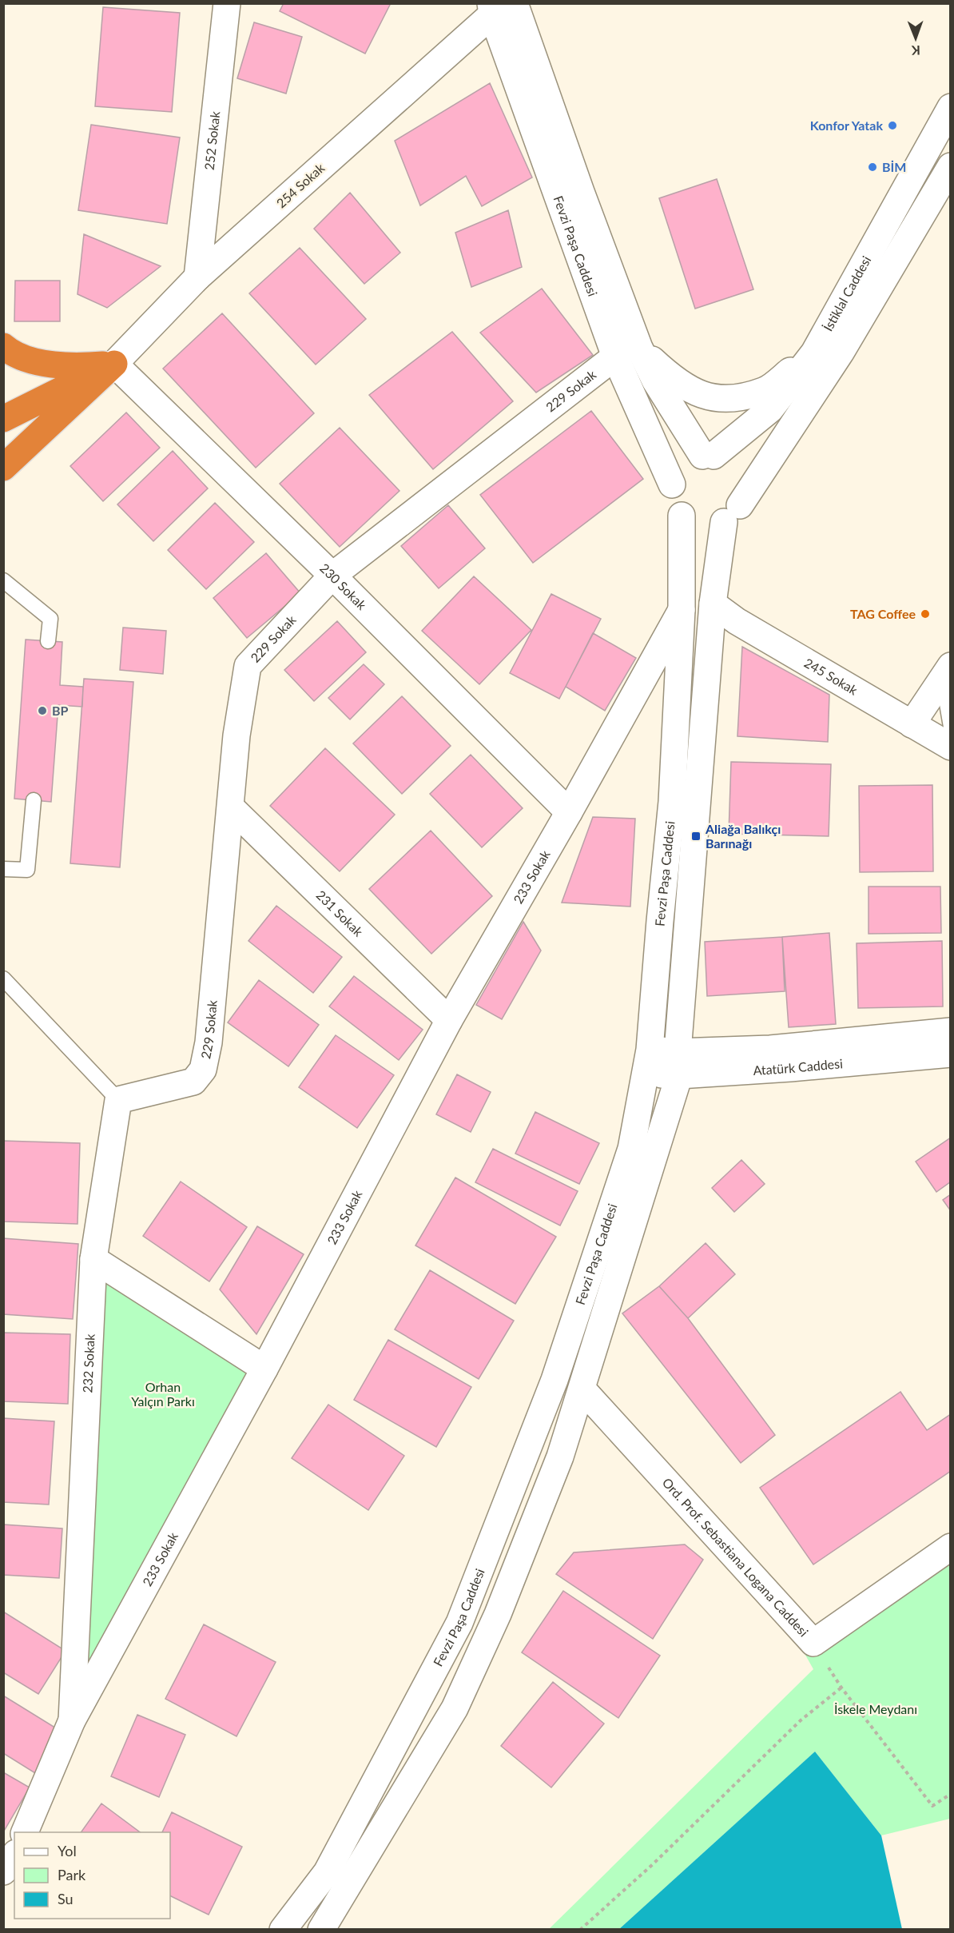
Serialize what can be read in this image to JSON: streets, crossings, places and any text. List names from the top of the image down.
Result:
{
  "streets": {
    "street": [
      "252 Sokak",
      "254 Sokak",
      "Fevzi Paşa Caddesi",
      "İstiklal Caddesi",
      "229 Sokak",
      "230 Sokak",
      "245 Sokak",
      "233 Sokak",
      "231 Sokak",
      "Atatürk Caddesi",
      "232 Sokak",
      "Ord. Prof. Sebastiana Logana Caddesi"
    ]
  },
  "crossings": [
    ["252 Sokak", "254 Sokak"],
    ["254 Sokak", "Fevzi Paşa Caddesi"],
    ["254 Sokak", "230 Sokak"],
    ["Fevzi Paşa Caddesi", "İstiklal Caddesi"],
    ["Fevzi Paşa Caddesi", "229 Sokak"],
    ["Fevzi Paşa Caddesi", "245 Sokak"],
    ["Fevzi Paşa Caddesi", "233 Sokak"],
    ["Fevzi Paşa Caddesi", "Atatürk Caddesi"],
    ["Fevzi Paşa Caddesi", "Ord. Prof. Sebastiana Logana Caddesi"],
    ["229 Sokak", "230 Sokak"],
    ["229 Sokak", "231 Sokak"],
    ["229 Sokak", "232 Sokak"],
    ["230 Sokak", "233 Sokak"],
    ["233 Sokak", "231 Sokak"],
    ["233 Sokak", "232 Sokak"]
  ],
  "parks": ["Orhan Yalçın Parkı", "İskele Meydanı"],
  "places": {
    "other": [
      "Konfor Yatak",
      "BİM",
      "TAG Coffee",
      "BP"
    ],
    "transit": ["Aliağa Balıkçı Barınağı"]
  },
  "legend": ["Yol", "Park", "Su"],
  "north": "bottom"
}
